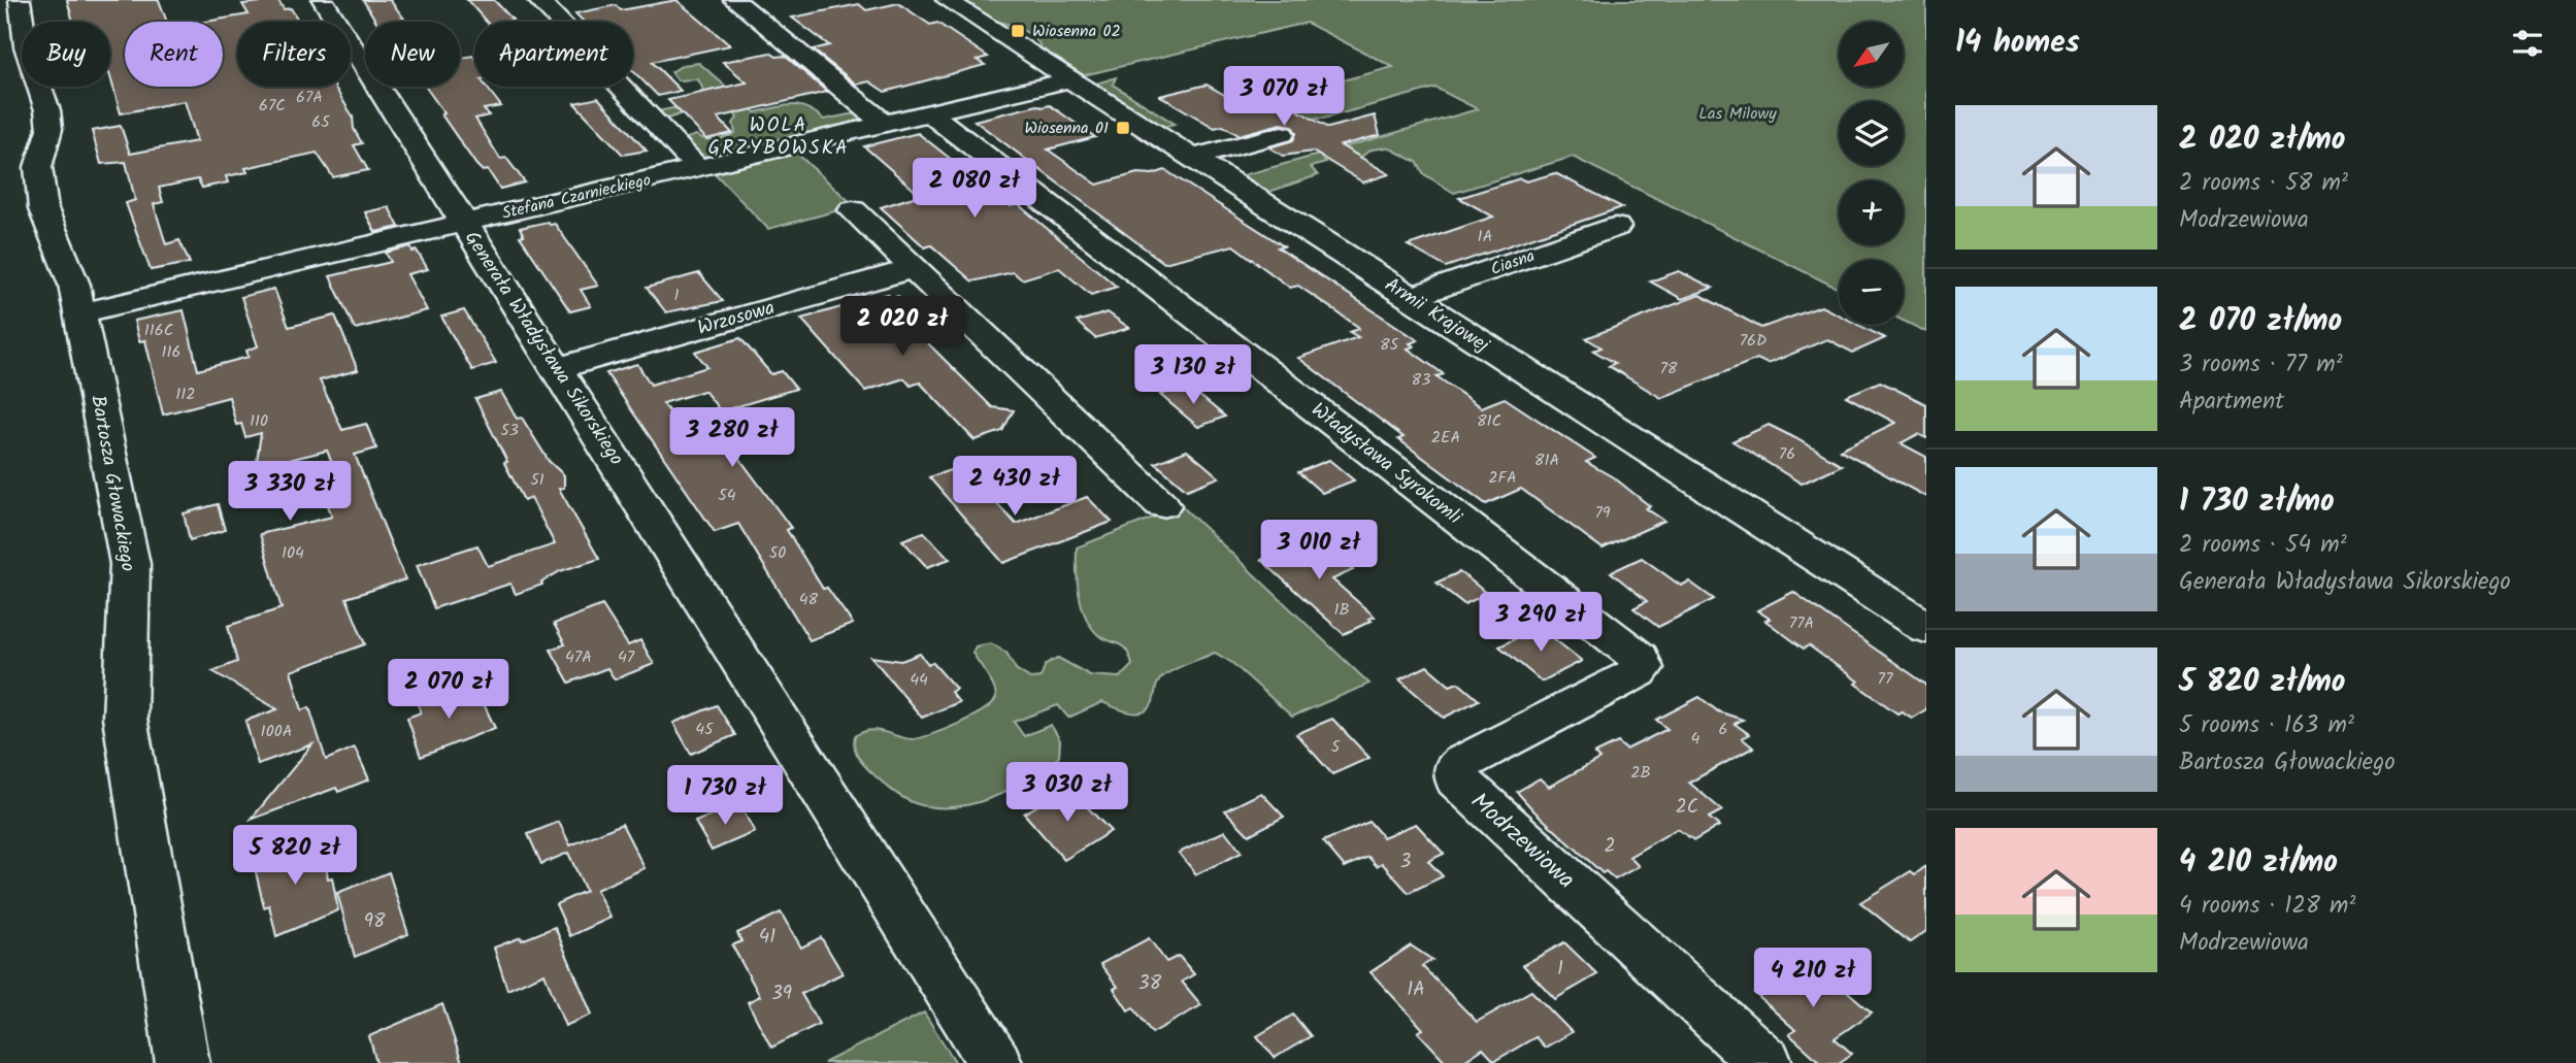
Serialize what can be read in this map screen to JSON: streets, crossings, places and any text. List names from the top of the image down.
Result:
{
  "streets": {
    "street": [
      "Stefana Czarnieckiego",
      "Ciasna",
      "Armii Krajowej",
      "Wrzosowa",
      "Generała Władysława Sikorskiego",
      "Władysława Syrokomli",
      "Bartosza Głowackiego",
      "Modrzewiowa"
    ]
  },
  "crossings": [
    ["Stefana Czarnieckiego", "Armii Krajowej"],
    ["Stefana Czarnieckiego", "Generała Władysława Sikorskiego"],
    ["Stefana Czarnieckiego", "Władysława Syrokomli"],
    ["Stefana Czarnieckiego", "Bartosza Głowackiego"],
    ["Ciasna", "Armii Krajowej"],
    ["Wrzosowa", "Generała Władysława Sikorskiego"],
    ["Władysława Syrokomli", "Modrzewiowa"]
  ],
  "districts": ["WOLA GRZYBOWSKA"],
  "parks": ["Las Milowy"],
  "places": {
    "transit": ["Wiosenna 02", "Wiosenna 01"]
  },
  "house_numbers": [
    "67A",
    "67C",
    "65",
    "1A",
    "1",
    "116C",
    "76D",
    "85",
    "116",
    "78",
    "83",
    "112",
    "110",
    "81C",
    "53",
    "2EA",
    "76",
    "81A",
    "2FA",
    "51",
    "54",
    "79",
    "104",
    "50",
    "48",
    "1B",
    "77A",
    "47A",
    "47",
    "77",
    "44",
    "45",
    "6",
    "100A",
    "4",
    "5",
    "2B",
    "2C",
    "2",
    "3",
    "98",
    "41",
    "1",
    "38",
    "1A",
    "39"
  ],
  "north": "bottom left",
  "page": {
    "heading": "14 homes",
    "map_buttons": ["+", "−"],
    "chip": [
      "Buy",
      "Rent",
      "Filters",
      "New",
      "Apartment"
    ],
    "price": [
      "3 070 zł",
      "2 080 zł",
      "2 020 zł",
      "3 130 zł",
      "3 280 zł",
      "2 430 zł",
      "3 330 zł",
      "3 010 zł",
      "3 290 zł",
      "2 070 zł",
      "3 030 zł",
      "1 730 zł",
      "5 820 zł",
      "4 210 zł"
    ],
    "list": [
      {
        "name": "2 020 zł/mo",
        "note": "2 rooms · 58 m² · Modrzewiowa"
      },
      {
        "name": "2 070 zł/mo",
        "note": "3 rooms · 77 m² · Apartment"
      },
      {
        "name": "1 730 zł/mo",
        "note": "2 rooms · 54 m² · Generała Władysława Sikorskiego"
      },
      {
        "name": "5 820 zł/mo",
        "note": "5 rooms · 163 m² · Bartosza Głowackiego"
      },
      {
        "name": "4 210 zł/mo",
        "note": "4 rooms · 128 m² · Modrzewiowa"
      }
    ]
  }
}
